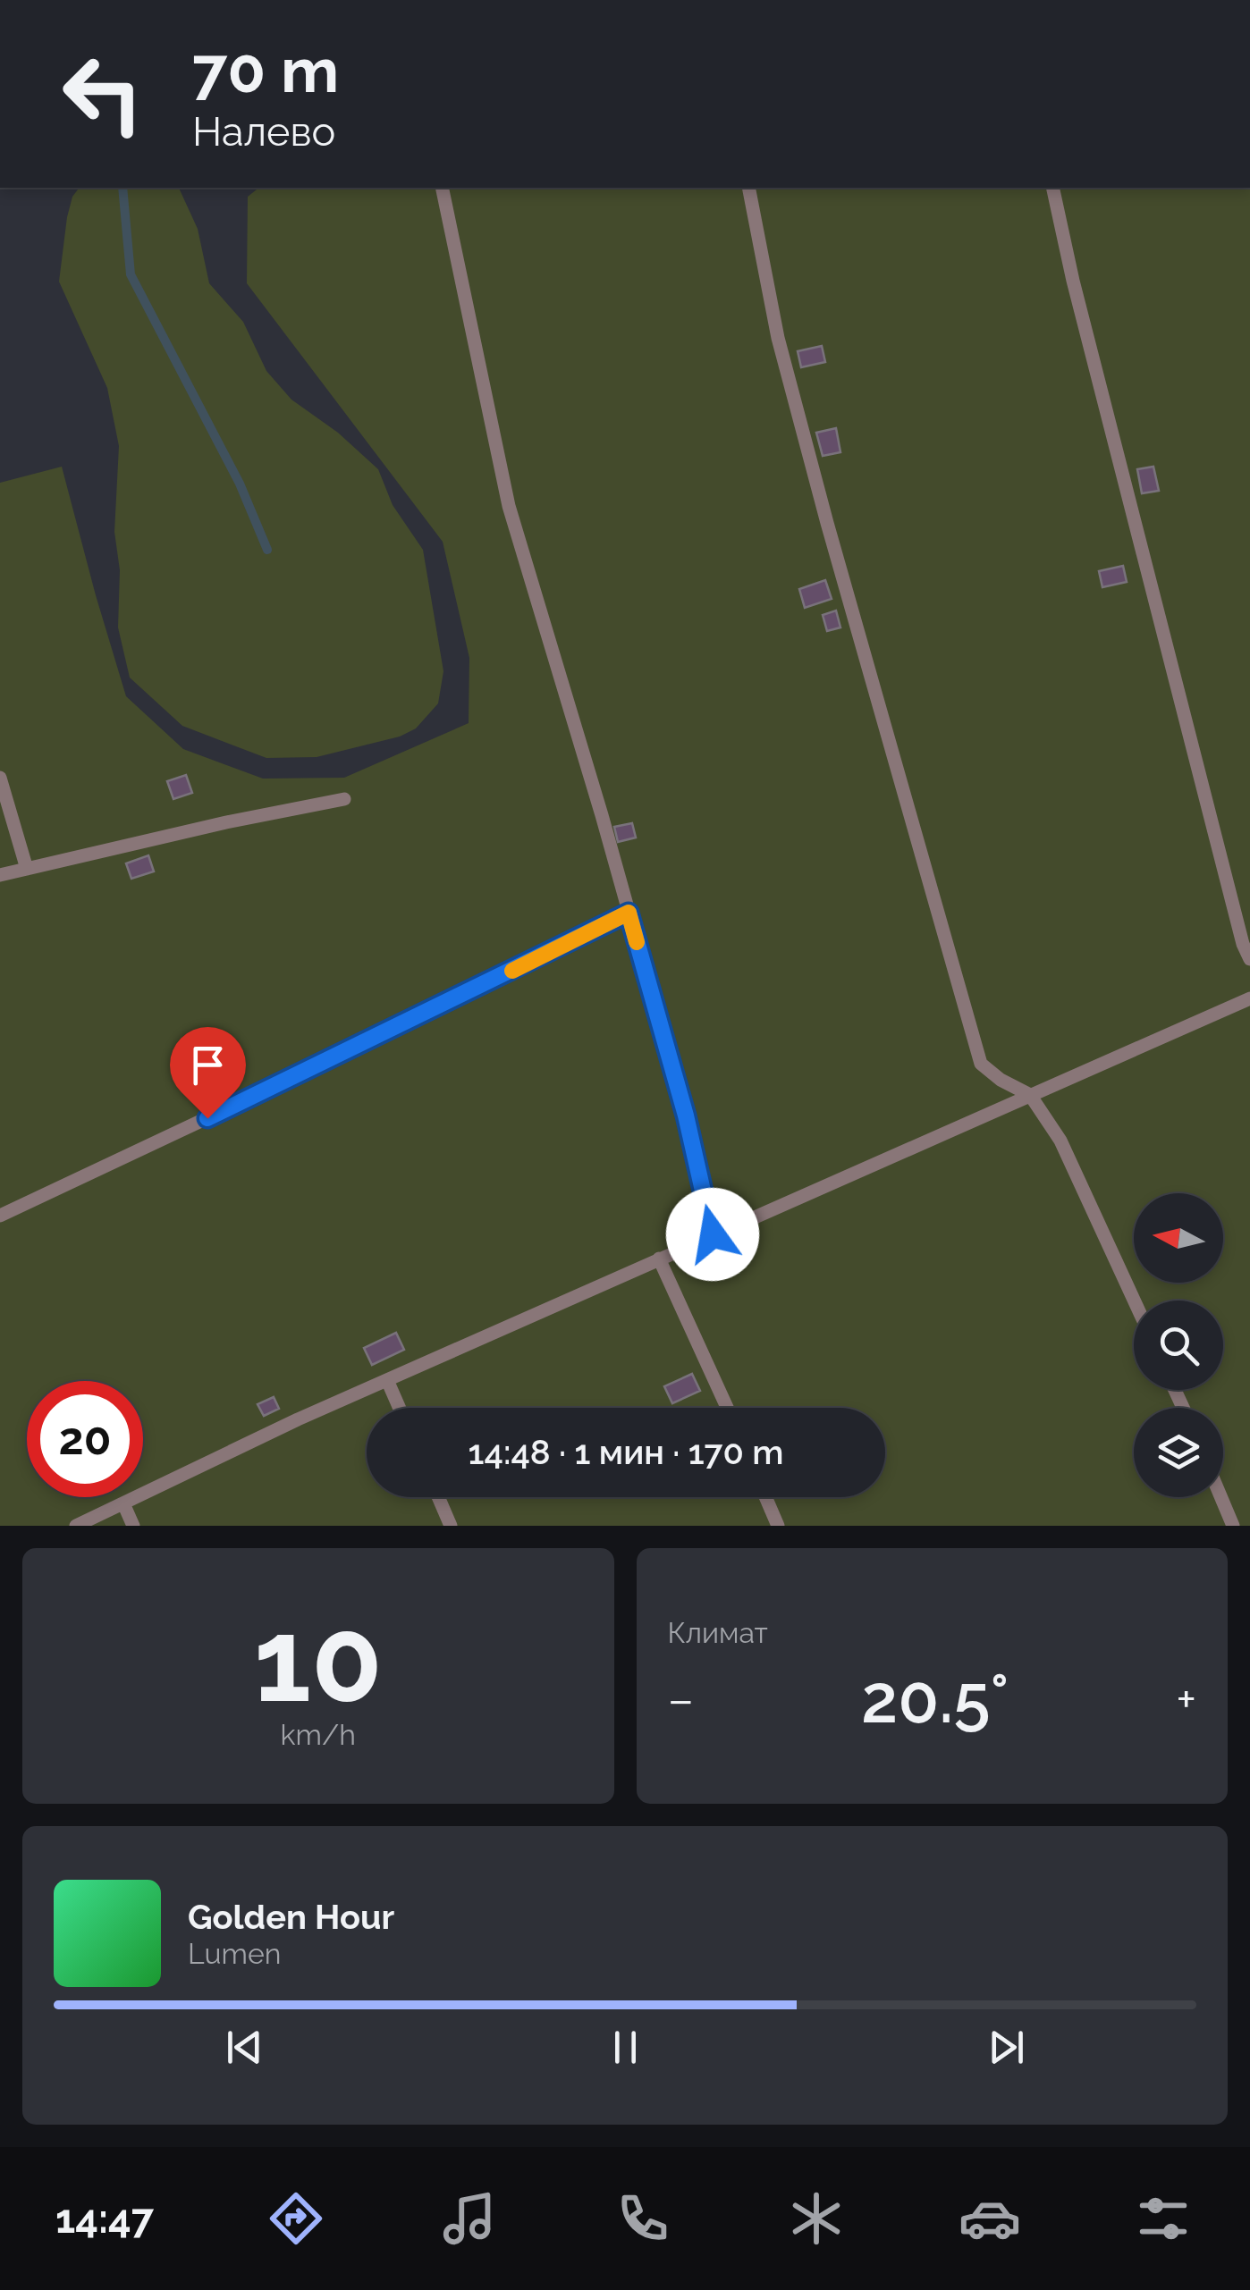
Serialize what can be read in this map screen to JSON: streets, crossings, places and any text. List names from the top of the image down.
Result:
{
  "north": "left",
  "page": {
    "turn": ["70 m", "Налево"],
    "limit": "20",
    "trip": "14:48 · 1 мин · 170 m",
    "tile": [
      ["10", "km/h"],
      "Климат"
    ],
    "heat": ["−", "20.5°", "+"],
    "song": ["Golden Hour", "Lumen"],
    "tabs": "14:47"
  }
}
